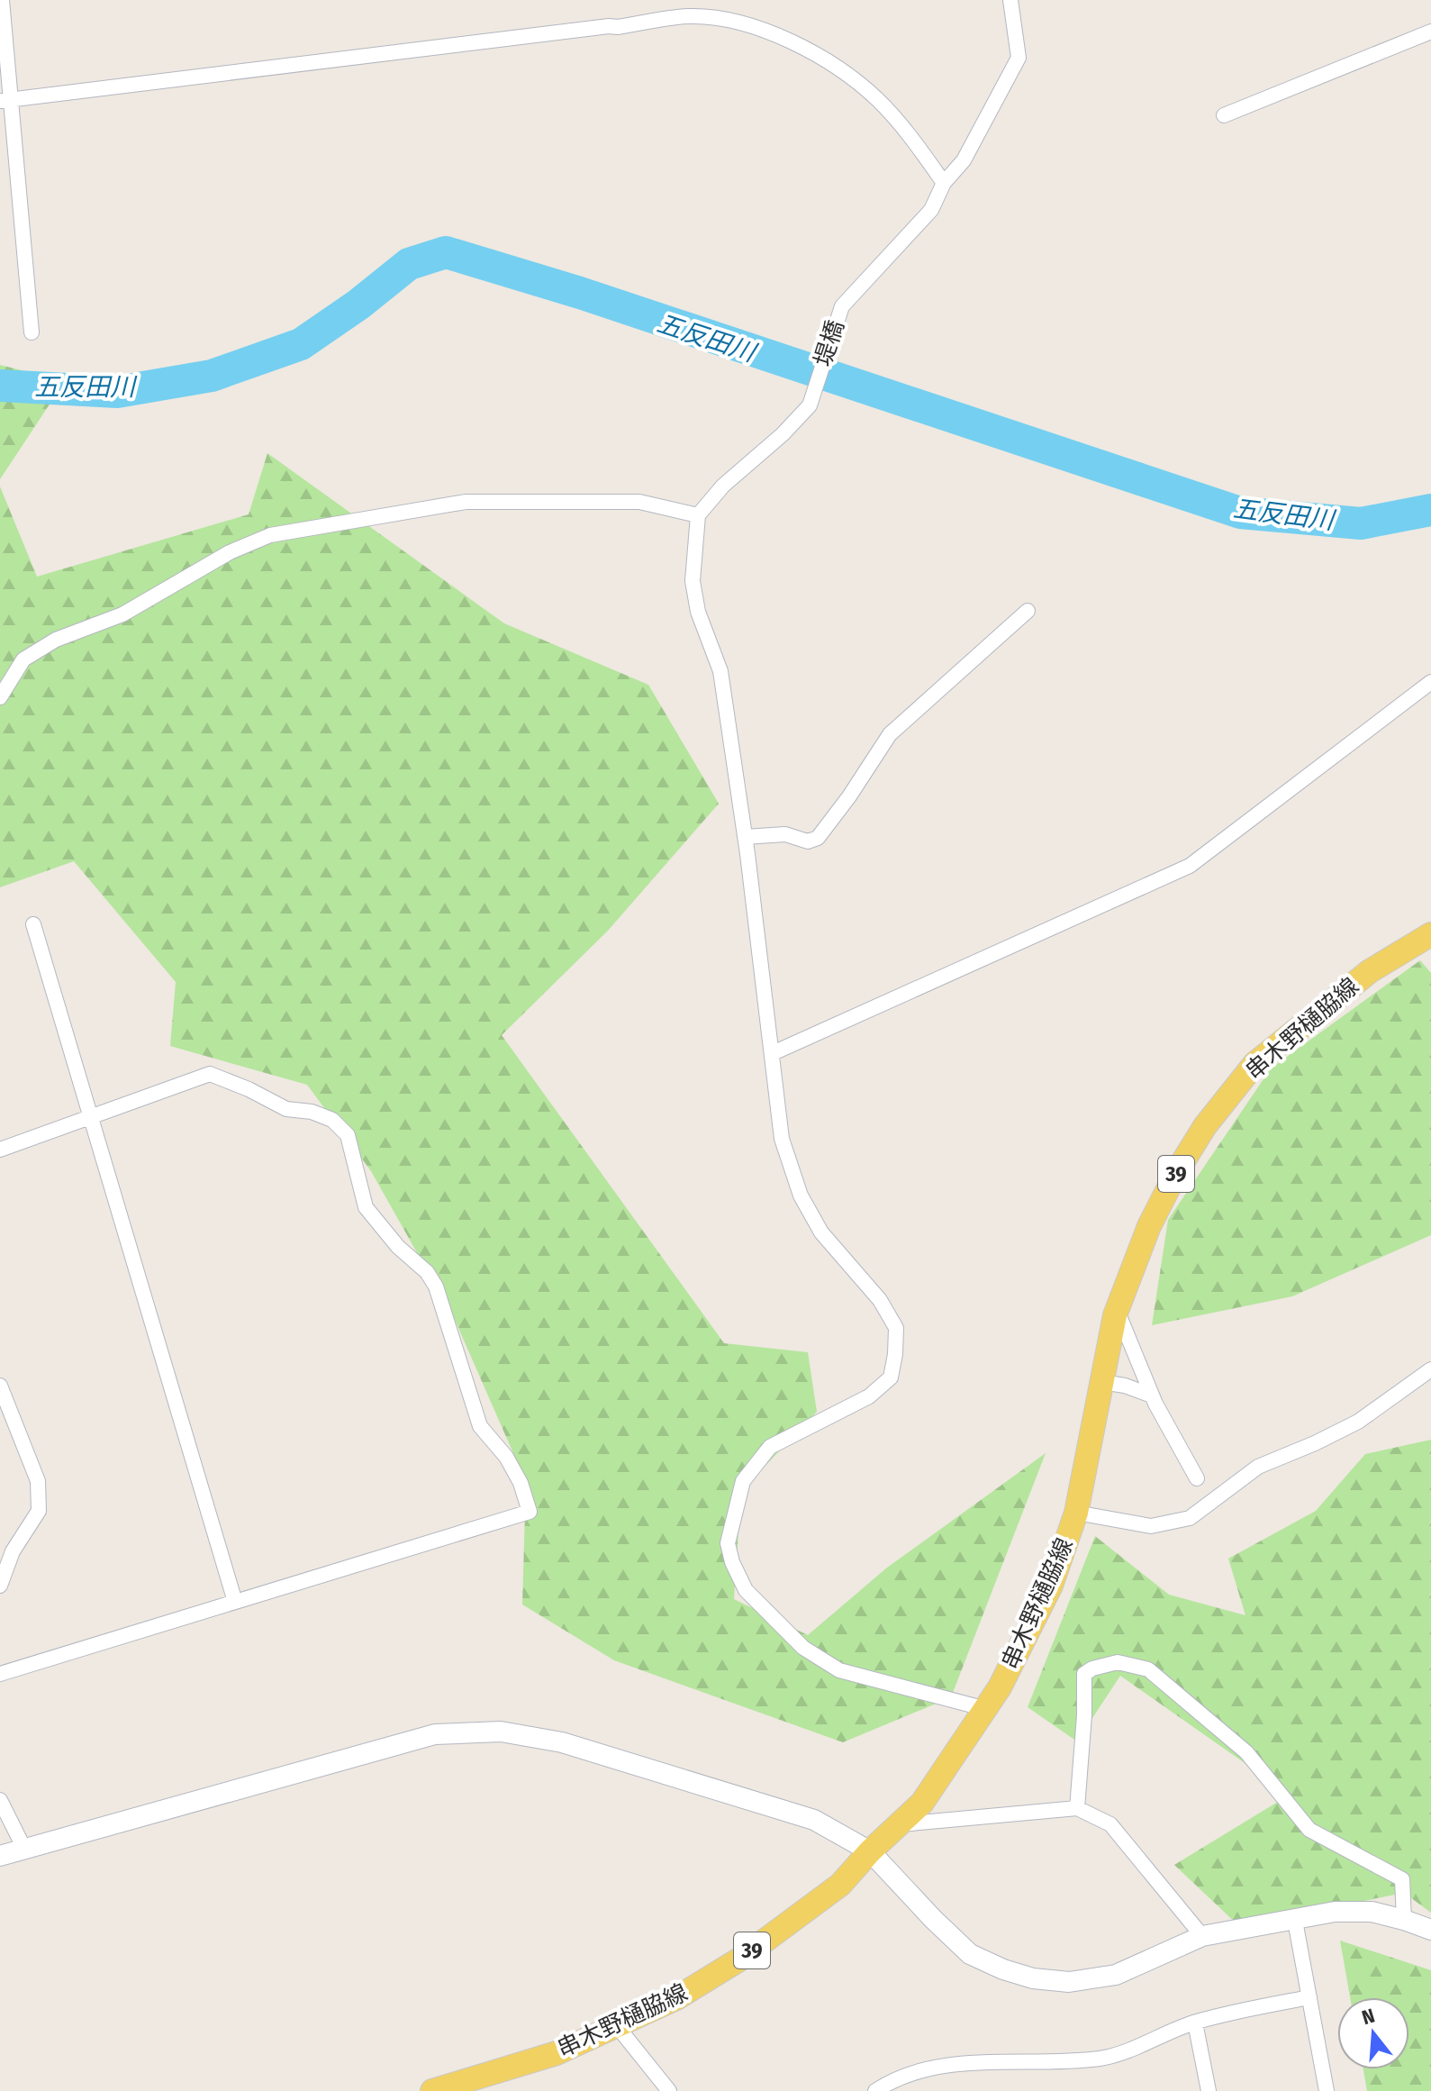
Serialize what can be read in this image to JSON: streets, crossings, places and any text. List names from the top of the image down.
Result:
{
  "streets": {
    "main road": ["串木野樋脇線", "39"],
    "street": ["堤橋"]
  },
  "water": ["五反田川"],
  "north": "top"
}
